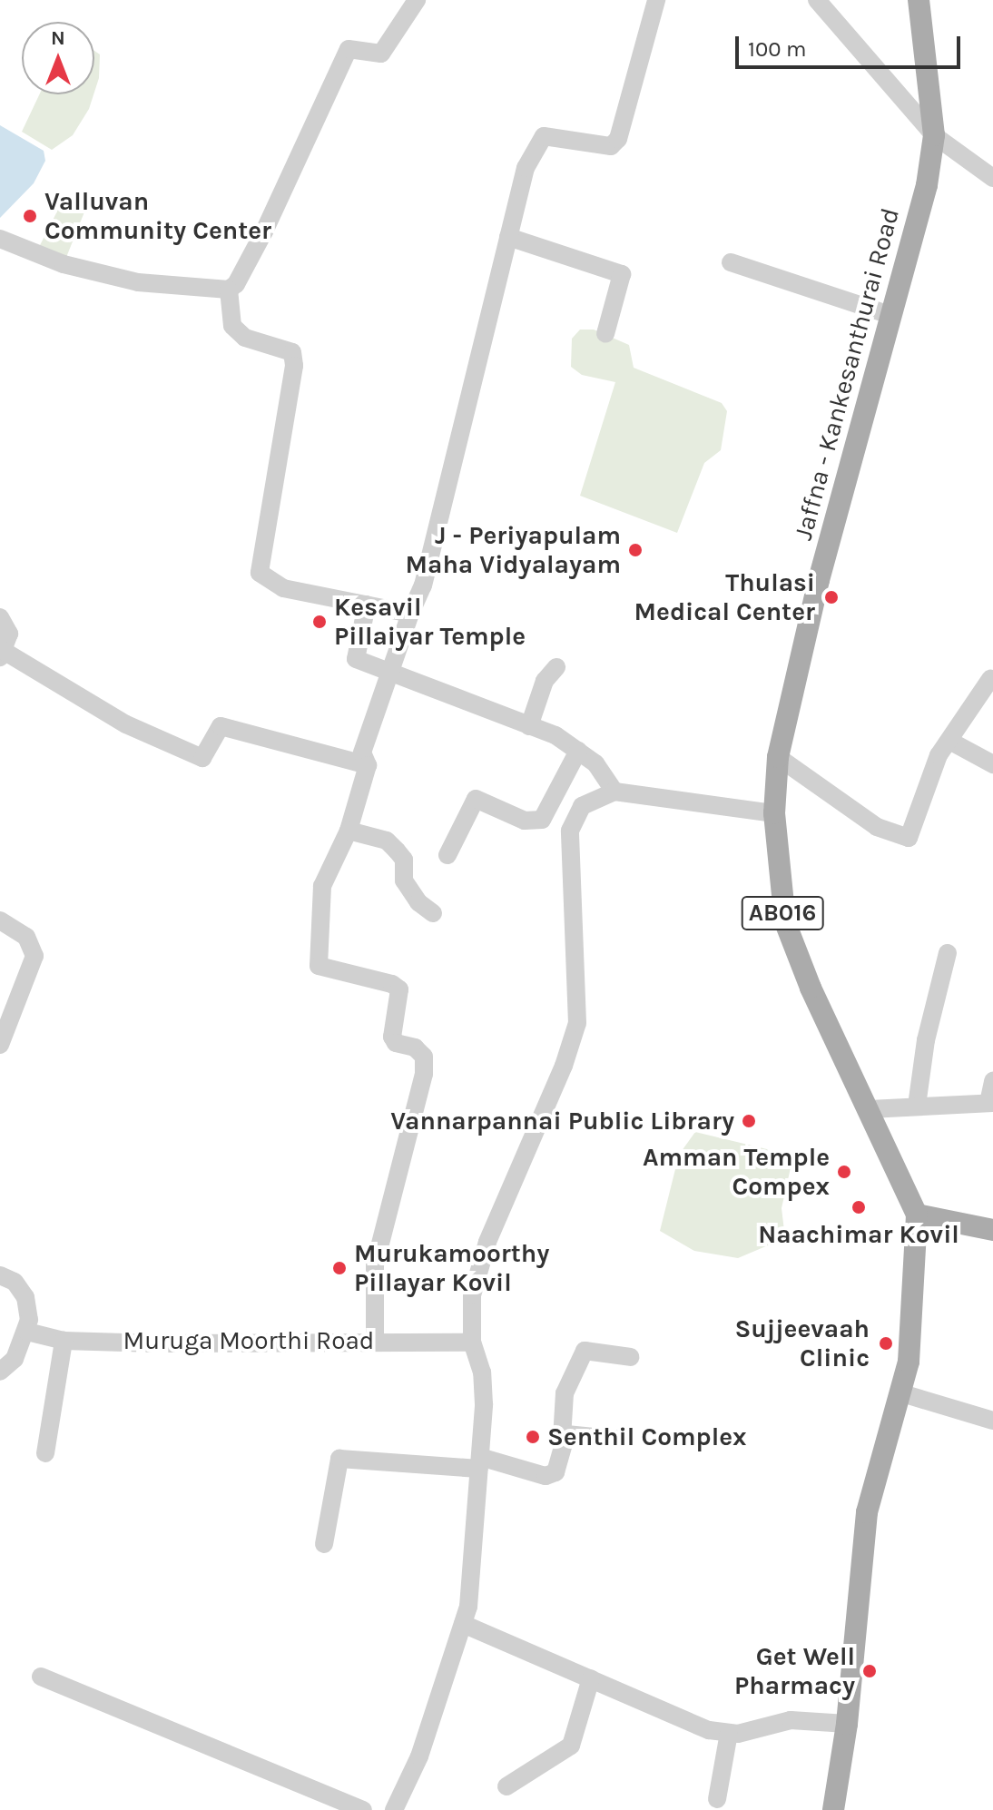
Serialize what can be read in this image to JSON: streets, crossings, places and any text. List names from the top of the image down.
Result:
{
  "streets": {
    "main road": ["Jaffna - Kankesanthurai Road", "AB016"],
    "street": ["Muruga Moorthi Road"]
  },
  "places": [
    "Valluvan Community Center",
    "J - Periyapulam Maha Vidyalayam",
    "Thulasi Medical Center",
    "Kesavil Pillaiyar Temple",
    "Vannarpannai Public Library",
    "Amman Temple Compex",
    "Naachimar Kovil",
    "Murukamoorthy Pillayar Kovil",
    "Sujjeevaah Clinic",
    "Senthil Complex",
    "Get Well Pharmacy"
  ],
  "scale_bar": "100 m",
  "north": "top"
}
